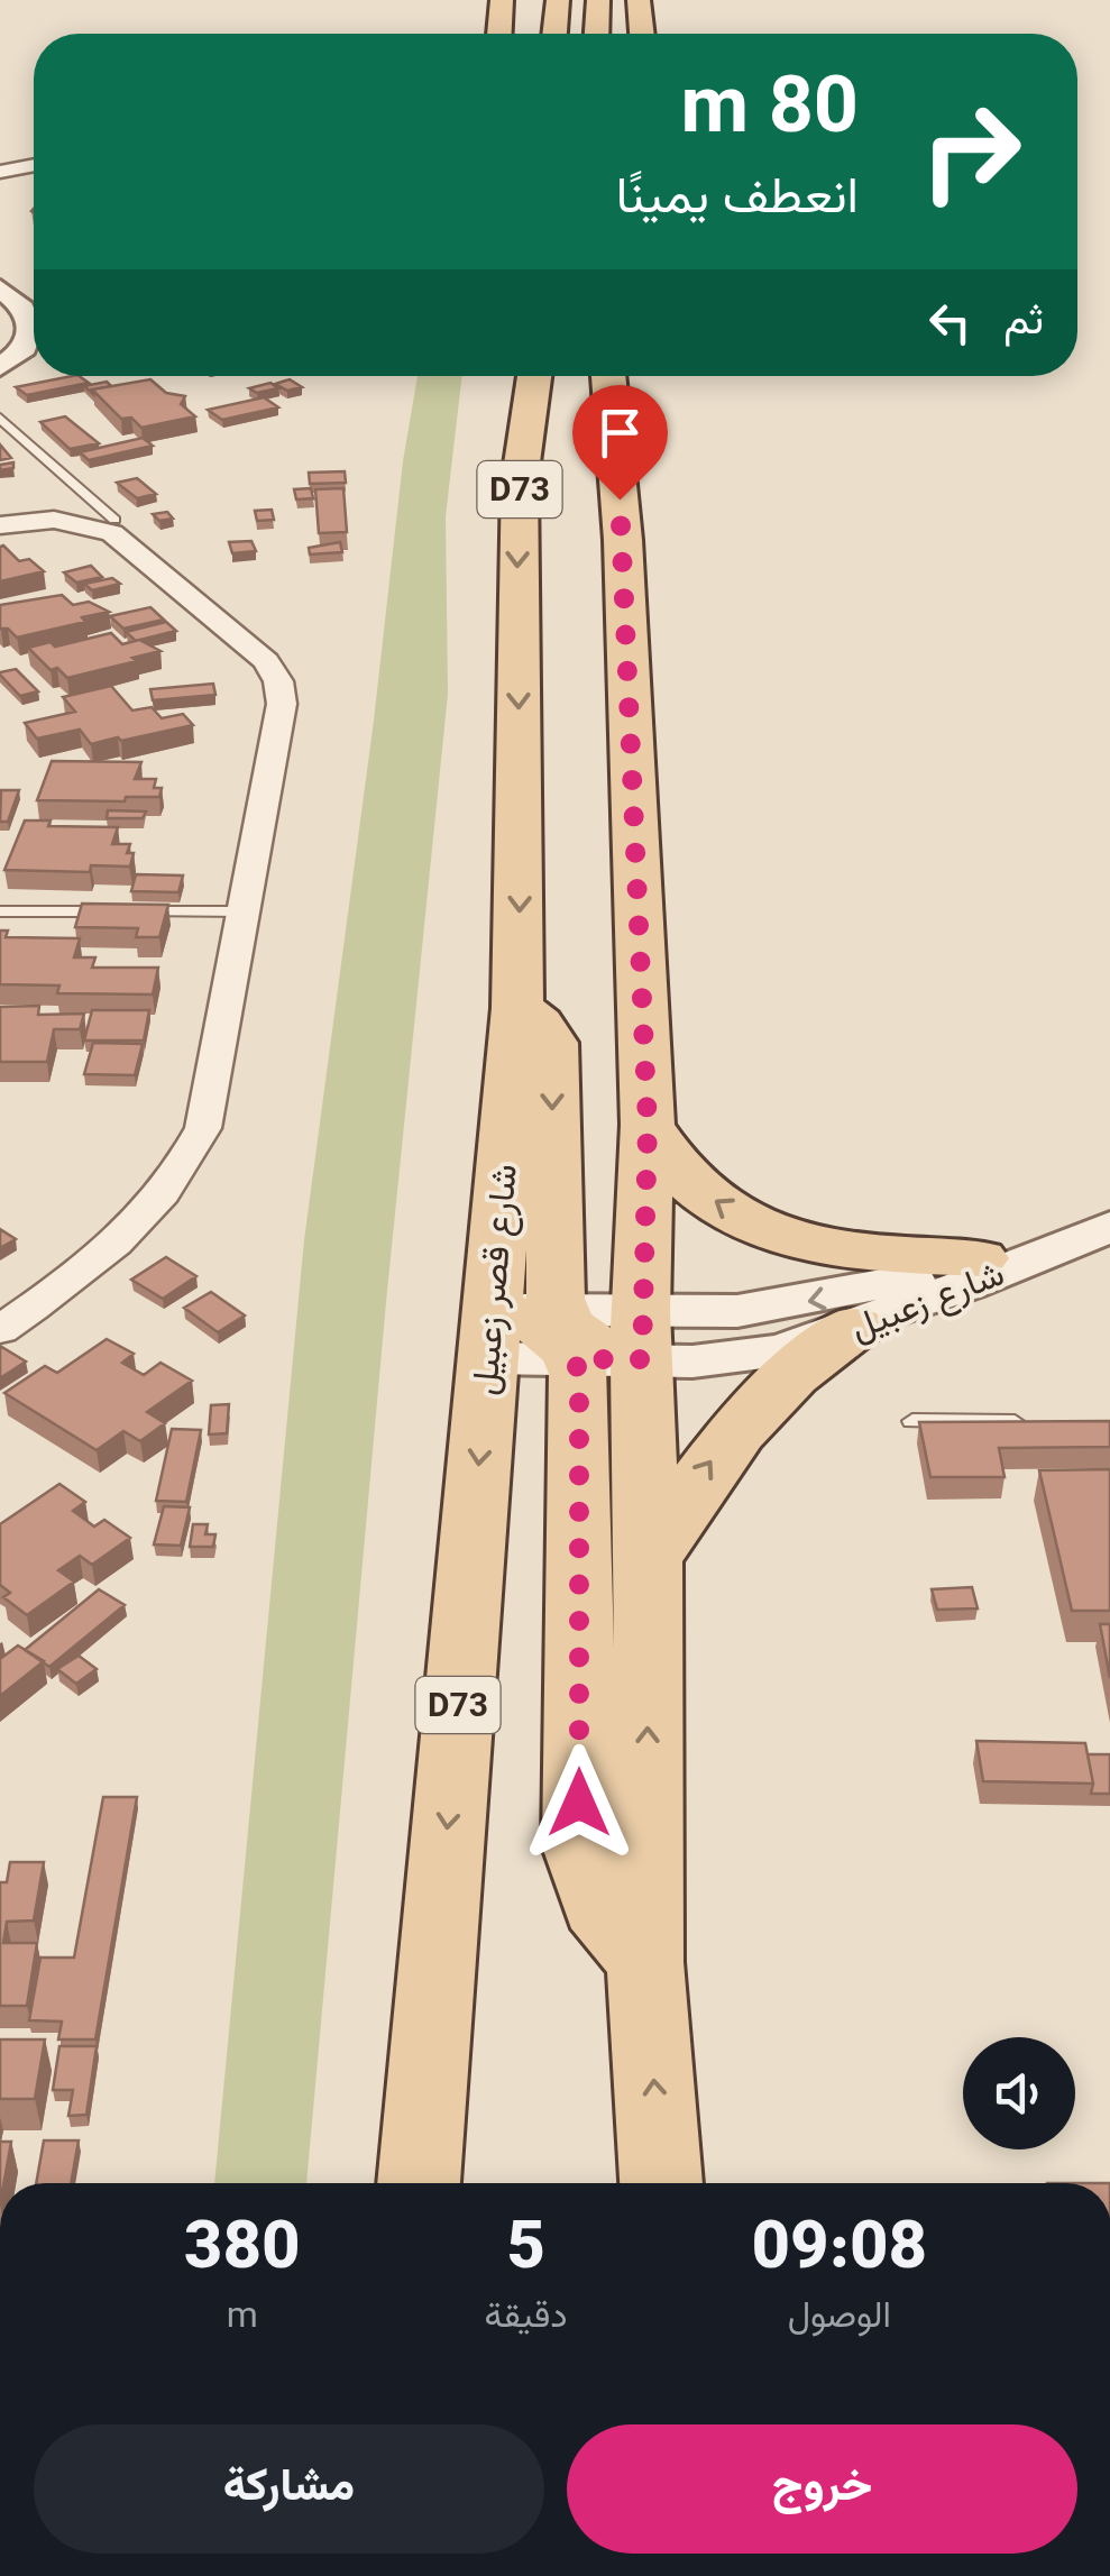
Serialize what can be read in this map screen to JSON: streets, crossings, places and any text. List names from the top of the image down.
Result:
{
  "streets": {
    "main road": ["D73", "شارع قصر زعبيل"],
    "street": ["شارع زعبيل"]
  },
  "crossings": [
    ["D73", "شارع قصر زعبيل"]
  ],
  "page": {
    "turn": ["80 m", "انعطف يمينًا"],
    "then": "ثم",
    "eta": [
      "09:08",
      "الوصول",
      "5",
      "دقيقة",
      "380",
      "m"
    ],
    "buttons": ["خروج", "مشاركة"]
  }
}
